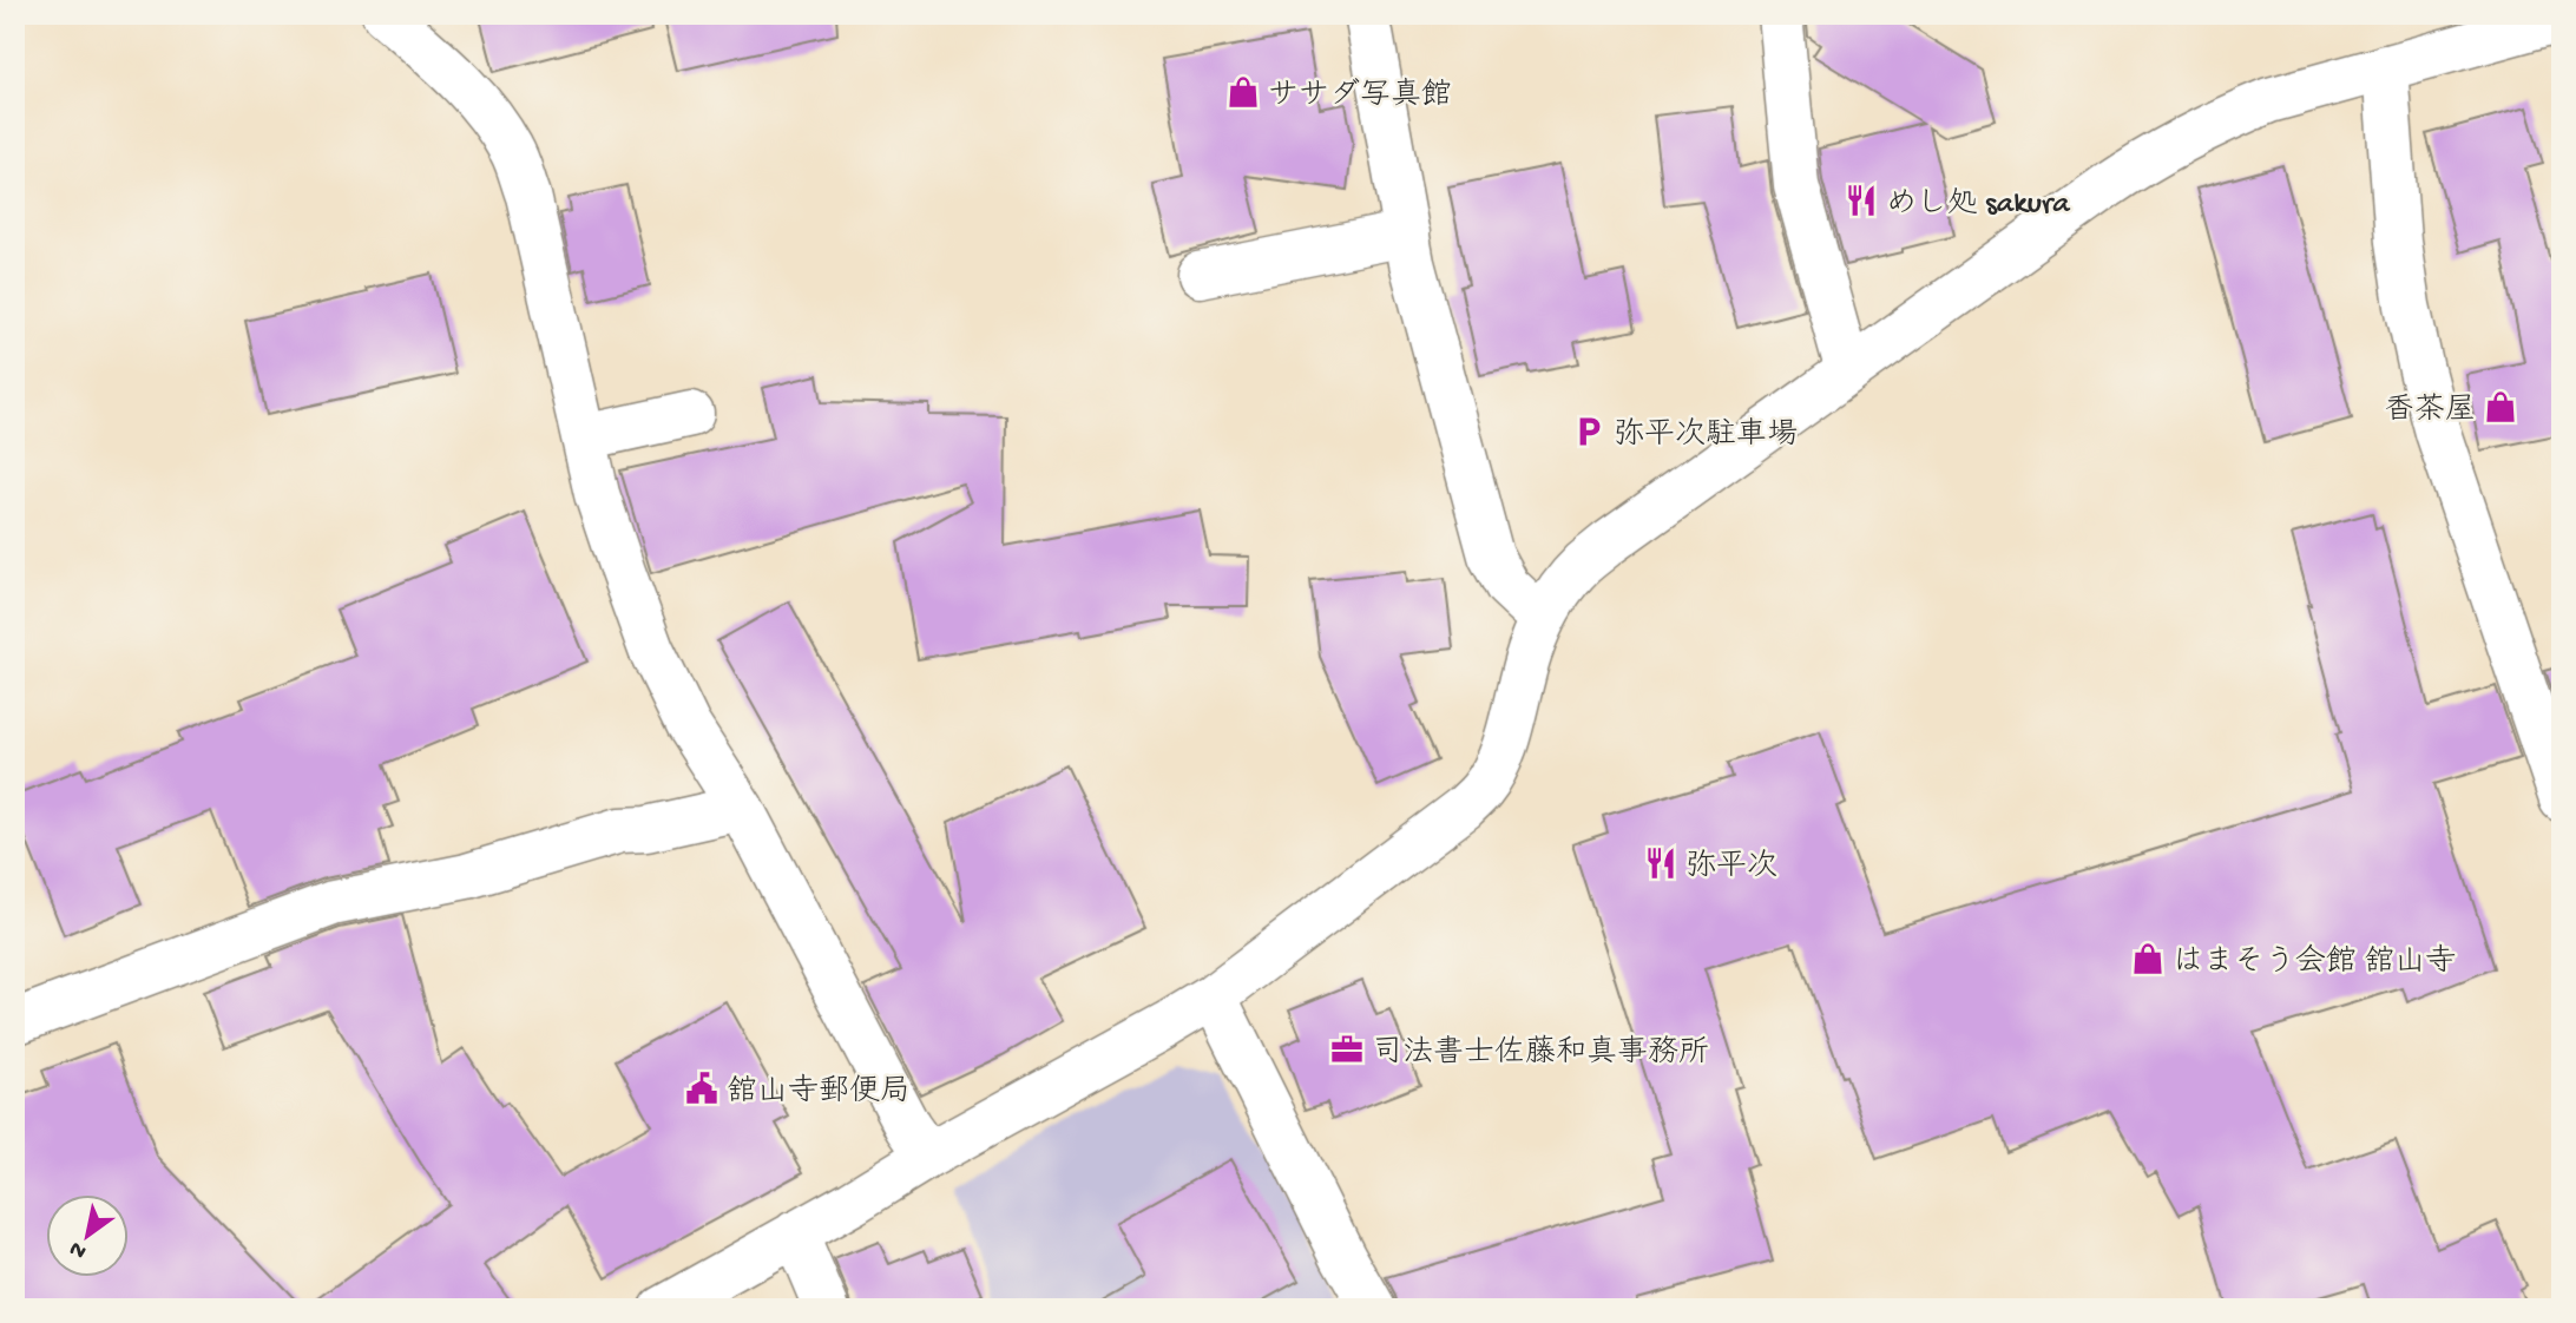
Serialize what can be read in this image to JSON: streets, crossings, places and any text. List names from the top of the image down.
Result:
{
  "places": {
    "shop": ["ササダ写真館", "香茶屋", "はまそう会館 舘山寺"],
    "restaurant": ["めし処 sakura", "弥平次"],
    "parking": ["弥平次駐車場"],
    "office": ["司法書士佐藤和真事務所"],
    "public building": ["舘山寺郵便局"]
  },
  "north": "bottom left"
}
